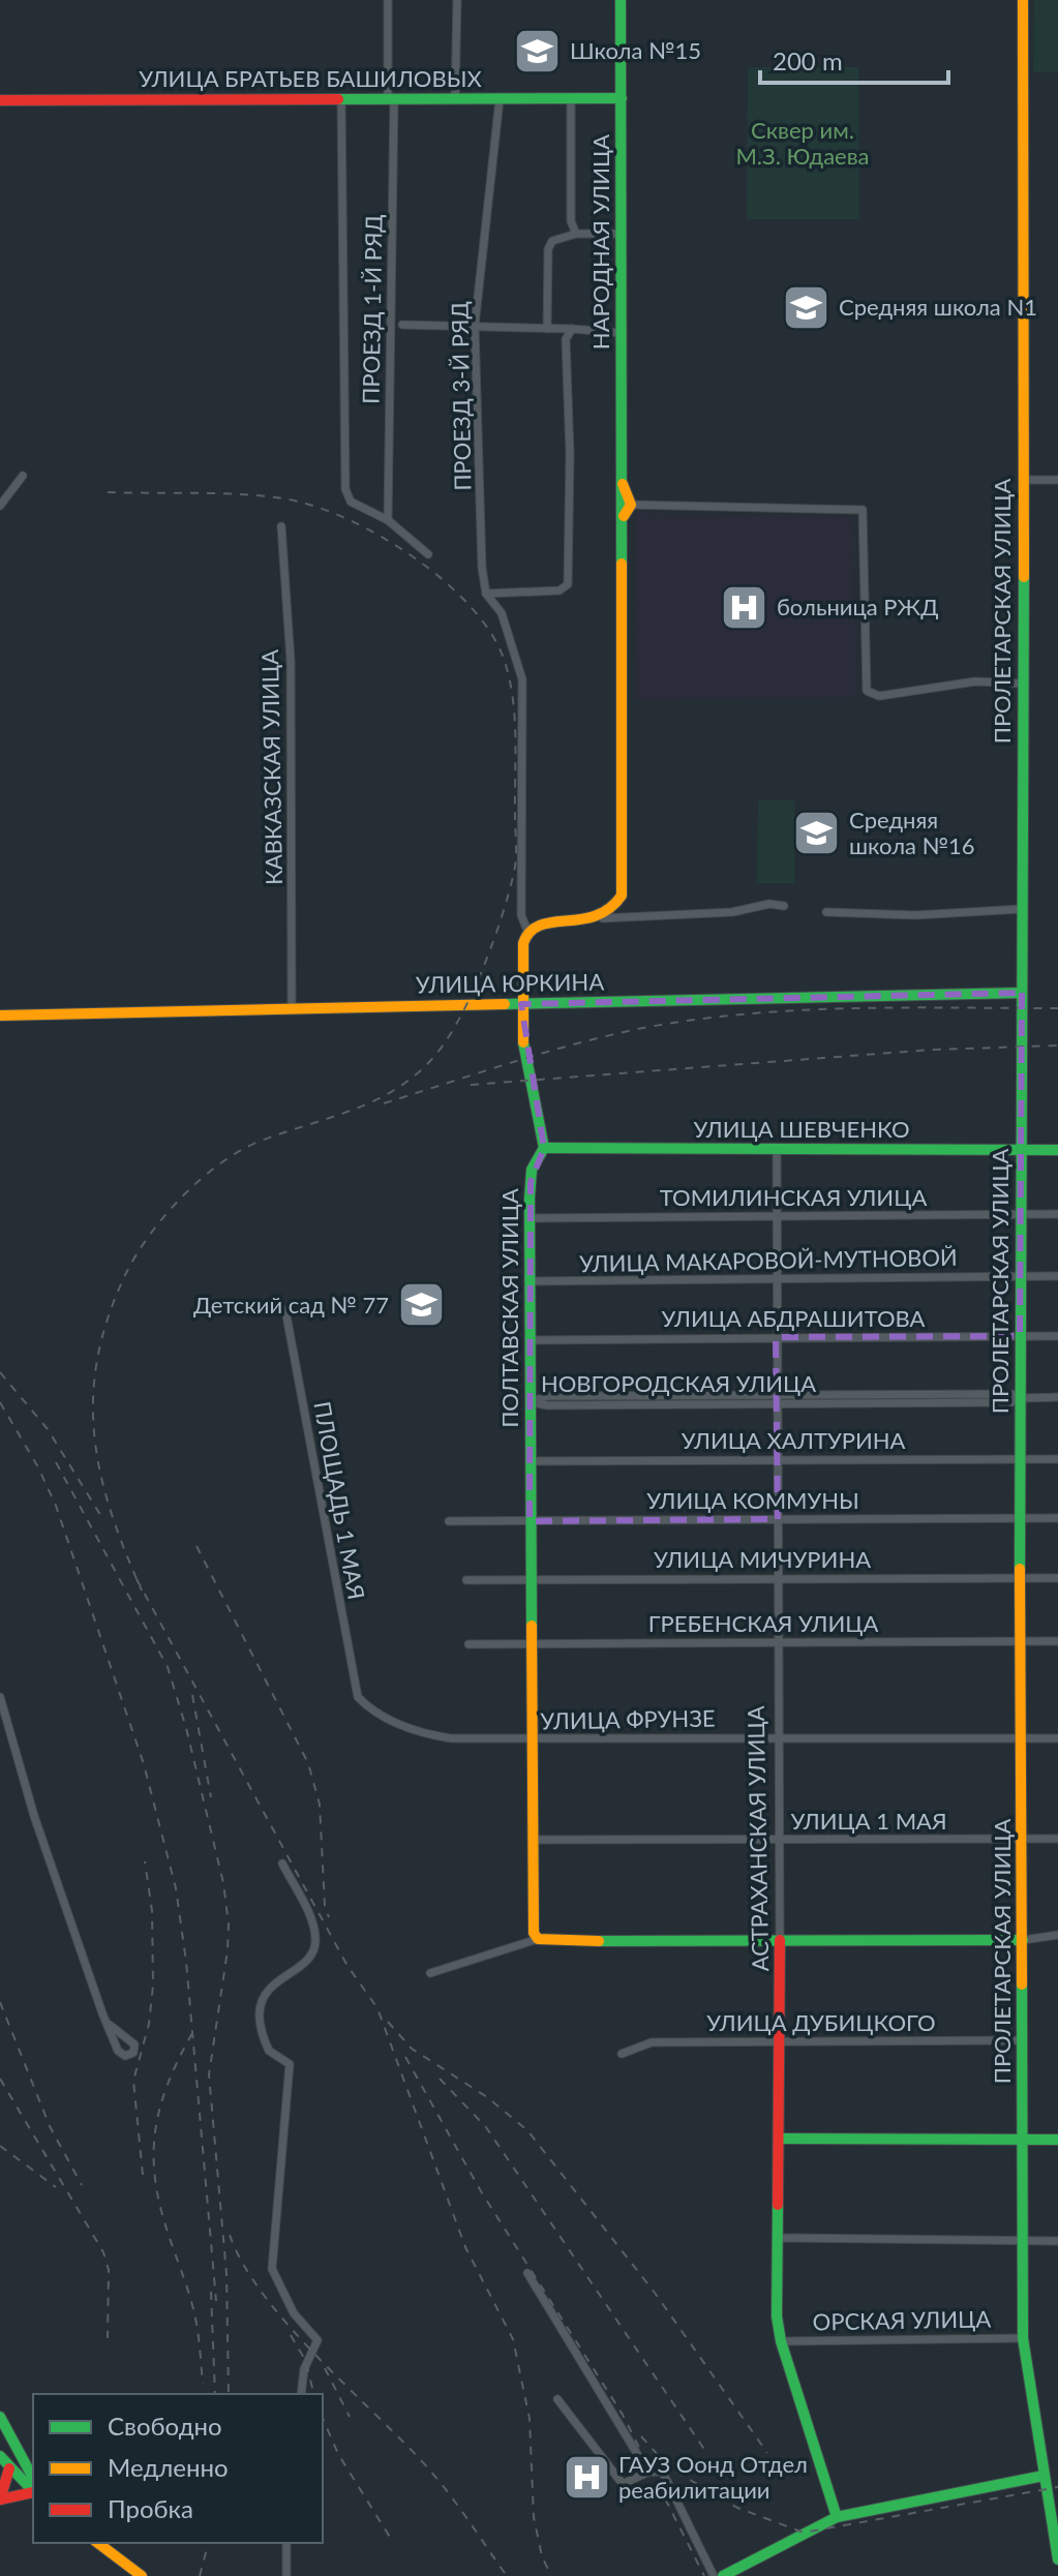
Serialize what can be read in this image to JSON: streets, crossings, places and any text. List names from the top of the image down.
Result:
{
  "streets": {
    "main road": [
      "УЛИЦА БРАТЬЕВ БАШИЛОВЫХ",
      "НАРОДНАЯ УЛИЦА",
      "ПРОЛЕТАРСКАЯ УЛИЦА",
      "УЛИЦА ЮРКИНА",
      "УЛИЦА ШЕВЧЕНКО",
      "ПОЛТАВСКАЯ УЛИЦА",
      "АСТРАХАНСКАЯ УЛИЦА"
    ],
    "street": [
      "ПРОЕЗД 1-Й РЯД",
      "ПРОЕЗД 3-Й РЯД",
      "КАВКАЗСКАЯ УЛИЦА",
      "ТОМИЛИНСКАЯ УЛИЦА",
      "УЛИЦА МАКАРОВОЙ-МУТНОВОЙ",
      "УЛИЦА АБДРАШИТОВА",
      "НОВГОРОДСКАЯ УЛИЦА",
      "УЛИЦА ХАЛТУРИНА",
      "ПЛОЩАДЬ 1 МАЯ",
      "УЛИЦА КОММУНЫ",
      "УЛИЦА МИЧУРИНА",
      "ГРЕБЕНСКАЯ УЛИЦА",
      "УЛИЦА ФРУНЗЕ",
      "УЛИЦА 1 МАЯ",
      "УЛИЦА ДУБИЦКОГО",
      "ОРСКАЯ УЛИЦА"
    ]
  },
  "crossings": [
    ["УЛИЦА БРАТЬЕВ БАШИЛОВЫХ", "НАРОДНАЯ УЛИЦА"],
    ["УЛИЦА БРАТЬЕВ БАШИЛОВЫХ", "ПРОЕЗД 1-Й РЯД"],
    ["УЛИЦА БРАТЬЕВ БАШИЛОВЫХ", "ПРОЕЗД 3-Й РЯД"],
    ["ПРОЕЗД 3-Й РЯД", "ПОЛТАВСКАЯ УЛИЦА"],
    ["ПРОЛЕТАРСКАЯ УЛИЦА", "УЛИЦА ЮРКИНА"],
    ["ПРОЛЕТАРСКАЯ УЛИЦА", "УЛИЦА ШЕВЧЕНКО"],
    ["ПРОЛЕТАРСКАЯ УЛИЦА", "ТОМИЛИНСКАЯ УЛИЦА"],
    ["ПРОЛЕТАРСКАЯ УЛИЦА", "УЛИЦА МАКАРОВОЙ-МУТНОВОЙ"],
    ["ПРОЛЕТАРСКАЯ УЛИЦА", "УЛИЦА АБДРАШИТОВА"],
    ["ПРОЛЕТАРСКАЯ УЛИЦА", "НОВГОРОДСКАЯ УЛИЦА"],
    ["ПРОЛЕТАРСКАЯ УЛИЦА", "УЛИЦА ХАЛТУРИНА"],
    ["ПРОЛЕТАРСКАЯ УЛИЦА", "УЛИЦА КОММУНЫ"],
    ["ПРОЛЕТАРСКАЯ УЛИЦА", "УЛИЦА МИЧУРИНА"],
    ["ПРОЛЕТАРСКАЯ УЛИЦА", "ГРЕБЕНСКАЯ УЛИЦА"],
    ["ПРОЛЕТАРСКАЯ УЛИЦА", "УЛИЦА ФРУНЗЕ"],
    ["ПРОЛЕТАРСКАЯ УЛИЦА", "УЛИЦА 1 МАЯ"],
    ["ПРОЛЕТАРСКАЯ УЛИЦА", "УЛИЦА ДУБИЦКОГО"],
    ["ПРОЛЕТАРСКАЯ УЛИЦА", "ОРСКАЯ УЛИЦА"],
    ["КАВКАЗСКАЯ УЛИЦА", "УЛИЦА ЮРКИНА"],
    ["УЛИЦА ЮРКИНА", "ПОЛТАВСКАЯ УЛИЦА"],
    ["УЛИЦА ШЕВЧЕНКО", "ПОЛТАВСКАЯ УЛИЦА"],
    ["УЛИЦА ШЕВЧЕНКО", "АСТРАХАНСКАЯ УЛИЦА"],
    ["ТОМИЛИНСКАЯ УЛИЦА", "ПОЛТАВСКАЯ УЛИЦА"],
    ["ТОМИЛИНСКАЯ УЛИЦА", "АСТРАХАНСКАЯ УЛИЦА"],
    ["УЛИЦА МАКАРОВОЙ-МУТНОВОЙ", "ПОЛТАВСКАЯ УЛИЦА"],
    ["УЛИЦА МАКАРОВОЙ-МУТНОВОЙ", "АСТРАХАНСКАЯ УЛИЦА"],
    ["ПОЛТАВСКАЯ УЛИЦА", "УЛИЦА АБДРАШИТОВА"],
    ["ПОЛТАВСКАЯ УЛИЦА", "НОВГОРОДСКАЯ УЛИЦА"],
    ["ПОЛТАВСКАЯ УЛИЦА", "УЛИЦА ХАЛТУРИНА"],
    ["ПОЛТАВСКАЯ УЛИЦА", "УЛИЦА КОММУНЫ"],
    ["ПОЛТАВСКАЯ УЛИЦА", "УЛИЦА МИЧУРИНА"],
    ["ПОЛТАВСКАЯ УЛИЦА", "ГРЕБЕНСКАЯ УЛИЦА"],
    ["ПОЛТАВСКАЯ УЛИЦА", "УЛИЦА ФРУНЗЕ"],
    ["ПОЛТАВСКАЯ УЛИЦА", "УЛИЦА 1 МАЯ"],
    ["УЛИЦА АБДРАШИТОВА", "АСТРАХАНСКАЯ УЛИЦА"],
    ["НОВГОРОДСКАЯ УЛИЦА", "АСТРАХАНСКАЯ УЛИЦА"],
    ["УЛИЦА ХАЛТУРИНА", "АСТРАХАНСКАЯ УЛИЦА"],
    ["ПЛОЩАДЬ 1 МАЯ", "УЛИЦА ФРУНЗЕ"],
    ["УЛИЦА КОММУНЫ", "АСТРАХАНСКАЯ УЛИЦА"],
    ["УЛИЦА МИЧУРИНА", "АСТРАХАНСКАЯ УЛИЦА"],
    ["ГРЕБЕНСКАЯ УЛИЦА", "АСТРАХАНСКАЯ УЛИЦА"],
    ["УЛИЦА ФРУНЗЕ", "АСТРАХАНСКАЯ УЛИЦА"],
    ["УЛИЦА 1 МАЯ", "АСТРАХАНСКАЯ УЛИЦА"],
    ["АСТРАХАНСКАЯ УЛИЦА", "УЛИЦА ДУБИЦКОГО"],
    ["АСТРАХАНСКАЯ УЛИЦА", "ОРСКАЯ УЛИЦА"]
  ],
  "parks": ["Сквер им. М.З. Юдаева"],
  "places": {
    "school or university": [
      "Школа №15",
      "Средняя школа N1",
      "Средняя школа №16",
      "Детский сад № 77"
    ],
    "hospital": ["больница РЖД", "ГАУЗ Оонд Отдел реабилитации"]
  },
  "legend": ["Свободно", "Медленно", "Пробка"],
  "scale_bar": "200 m"
}
